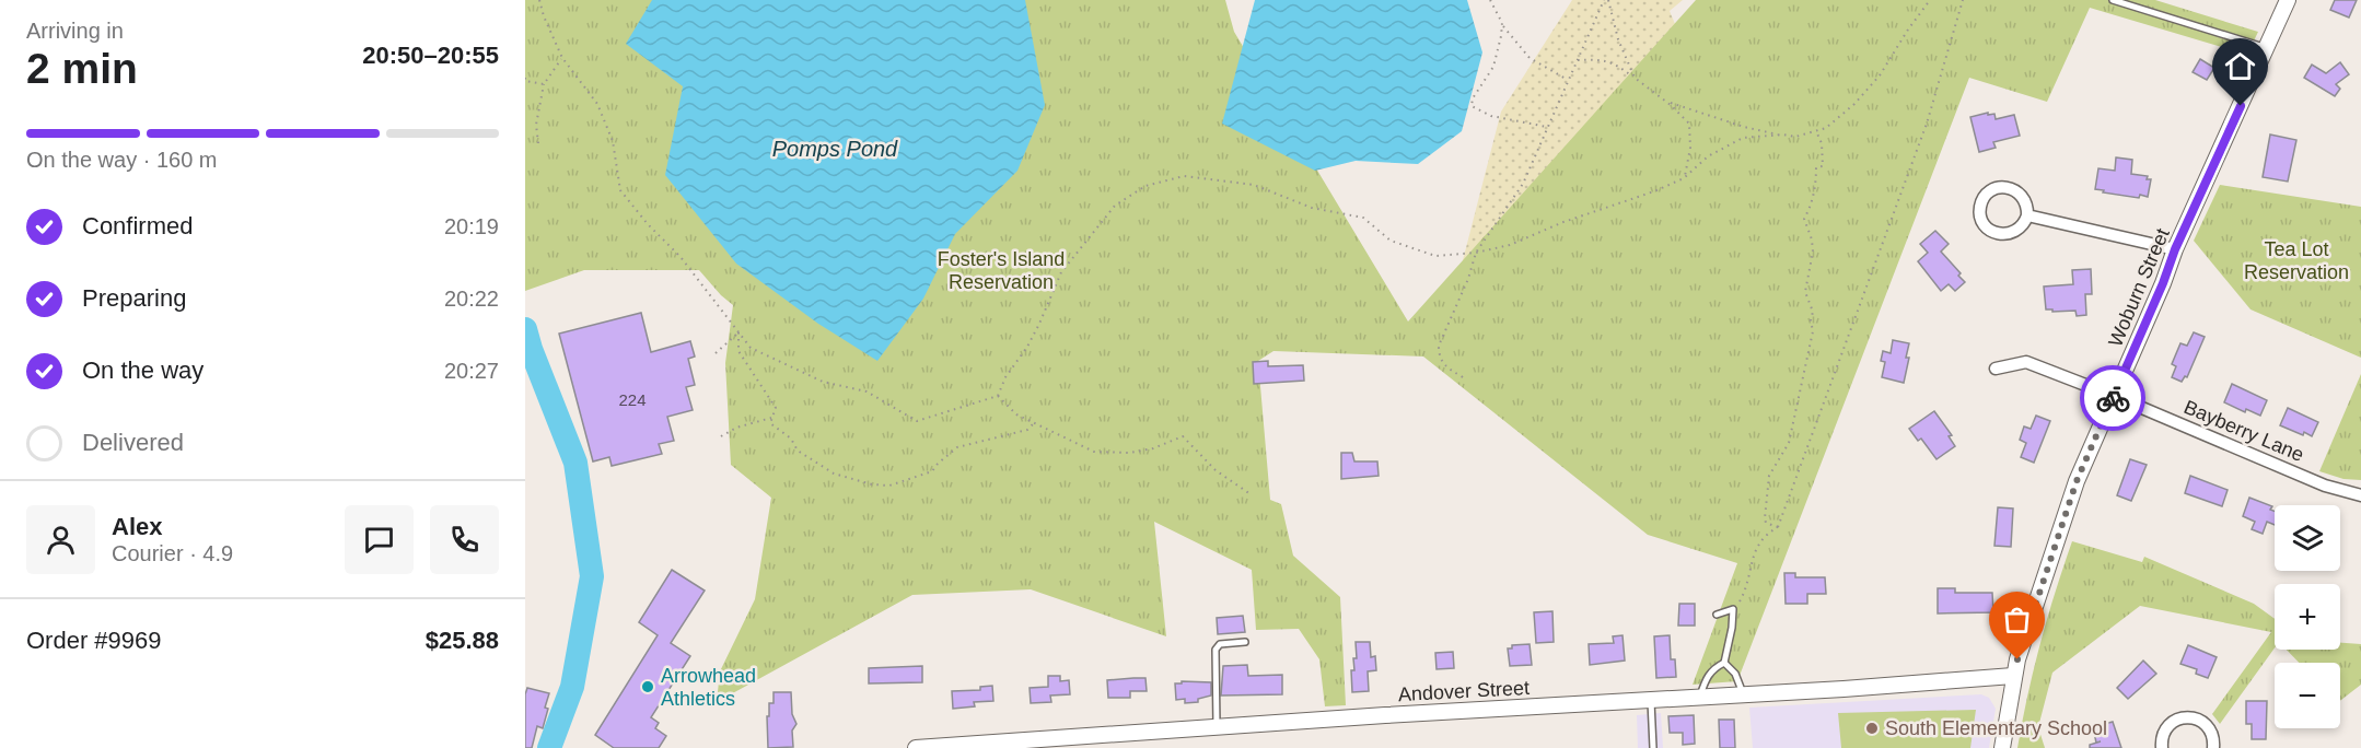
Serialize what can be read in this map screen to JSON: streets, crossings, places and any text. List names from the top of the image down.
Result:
{
  "streets": {
    "street": ["Woburn Street", "Bayberry Lane", "Andover Street"]
  },
  "crossings": [
    ["Woburn Street", "Bayberry Lane"],
    ["Woburn Street", "Andover Street"]
  ],
  "water": ["Pomps Pond"],
  "parks": ["Tea Lot Reservation", "Foster's Island Reservation"],
  "places": ["Arrowhead Athletics", "South Elementary School"],
  "house_numbers": ["224"],
  "page": {
    "heading": ["2 min", "Arriving in", "20:50–20:55"],
    "panel": [
      "Alex",
      "Courier · 4.9",
      "Order #9969",
      "$25.88"
    ],
    "bar": "On the way · 160 m",
    "list": [
      ["Confirmed", "20:19"],
      ["Preparing", "20:22"],
      ["On the way", "20:27"],
      "Delivered"
    ],
    "map_buttons": ["+", "−"]
  }
}
